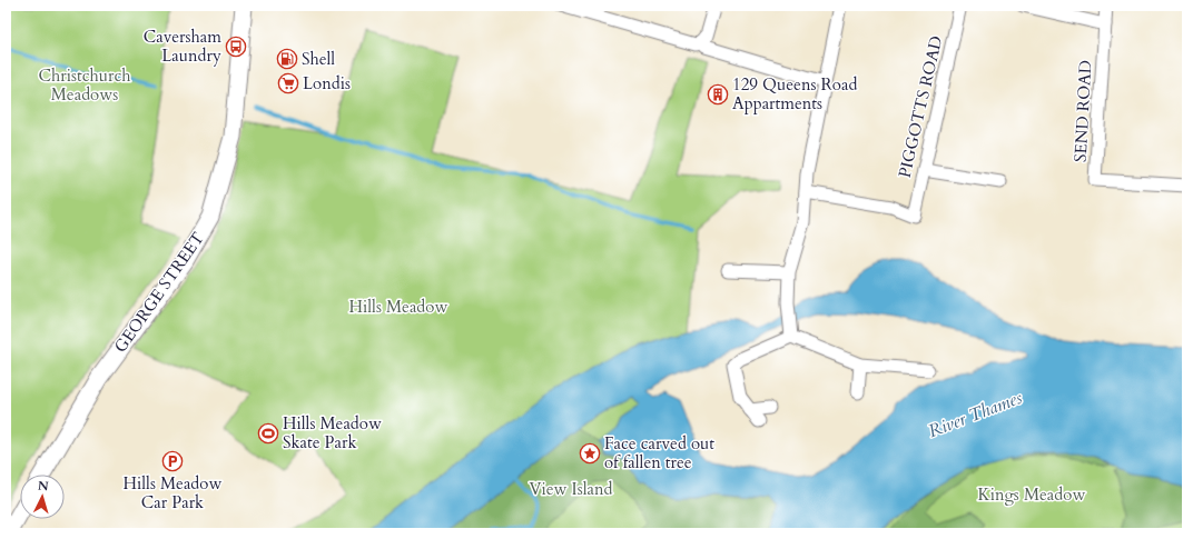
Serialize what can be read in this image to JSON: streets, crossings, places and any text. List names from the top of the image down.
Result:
{
  "streets": {
    "main road": ["GEORGE STREET"],
    "street": ["PIGGOTTS ROAD", "SEND ROAD"]
  },
  "water": ["River Thames"],
  "parks": [
    "Christchurch Meadows",
    "Hills Meadow",
    "View Island",
    "Kings Meadow"
  ],
  "places": {
    "bus stop": ["Caversham Laundry"],
    "fuel station": ["Shell"],
    "supermarket": ["Londis"],
    "building": ["129 Queens Road Appartments"],
    "sports": ["Hills Meadow Skate Park"],
    "place": ["Face carved out of fallen tree"],
    "parking": ["Hills Meadow Car Park"]
  },
  "north": "top"
}
